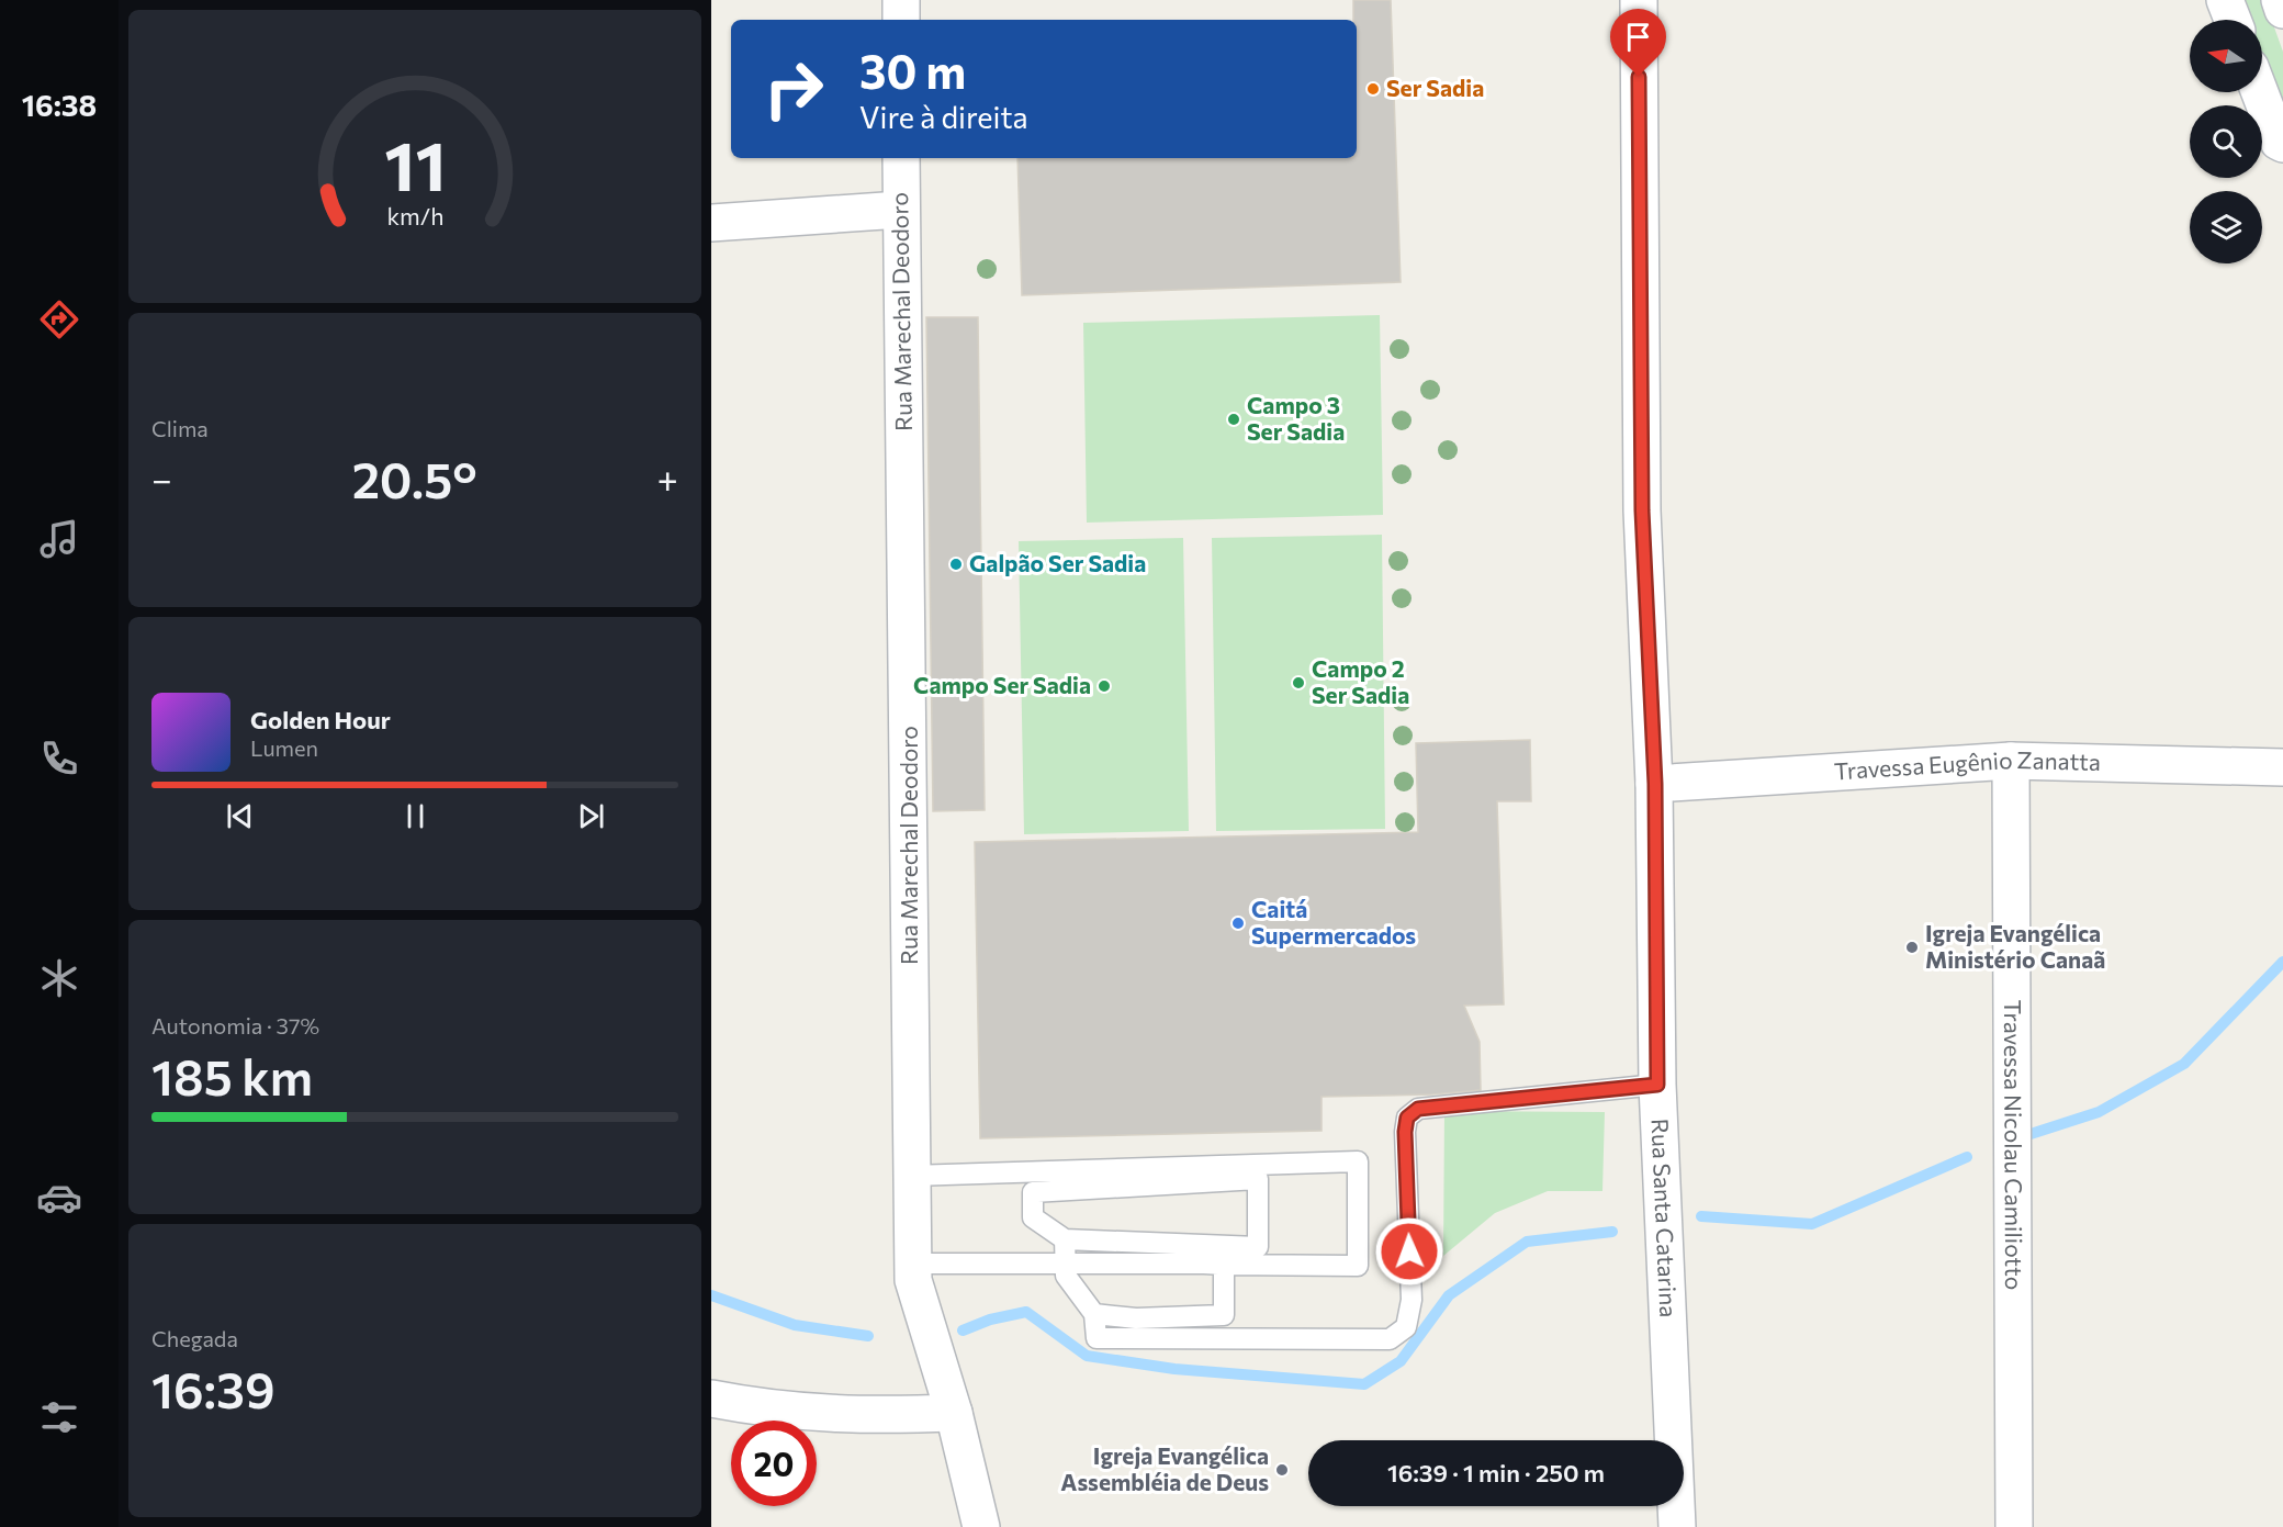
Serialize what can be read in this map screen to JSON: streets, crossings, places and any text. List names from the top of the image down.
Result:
{
  "streets": {
    "street": [
      "Rua Marechal Deodoro",
      "Travessa Eugênio Zanatta",
      "Travessa Nicolau Camiliotto",
      "Rua Santa Catarina"
    ]
  },
  "crossings": [
    ["Travessa Eugênio Zanatta", "Travessa Nicolau Camiliotto"],
    ["Travessa Eugênio Zanatta", "Rua Santa Catarina"]
  ],
  "places": [
    "Ser Sadia",
    "Campo 3 Ser Sadia",
    "Galpão Ser Sadia",
    "Campo 2 Ser Sadia",
    "Campo Ser Sadia",
    "Caitá Supermercados",
    "Igreja Evangélica Ministério Canaã",
    "Igreja Evangélica Assembléia de Deus"
  ],
  "north": "left",
  "page": {
    "tabs": "16:38",
    "turn": ["30 m", "Vire à direita"],
    "tile": [
      "Clima",
      ["Autonomia · 37%", "185 km"],
      ["Chegada", "16:39"]
    ],
    "heat": ["−", "20.5°", "+"],
    "song": ["Golden Hour", "Lumen"],
    "limit": "20",
    "trip": "16:39 · 1 min · 250 m",
    "gauge": ["11", "km/h"]
  }
}
